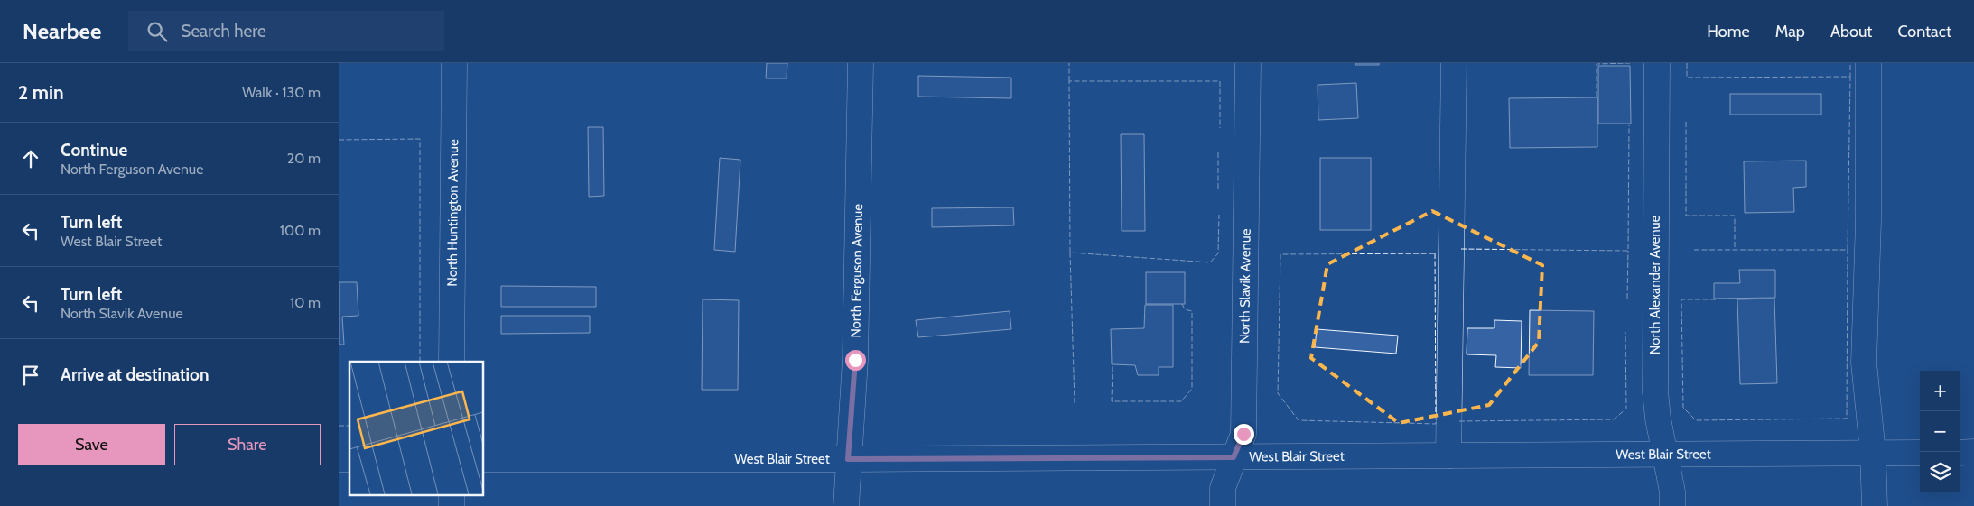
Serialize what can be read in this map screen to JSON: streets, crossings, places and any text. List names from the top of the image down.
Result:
{
  "streets": {
    "street": [
      "North Huntington Avenue",
      "North Ferguson Avenue",
      "North Alexander Avenue",
      "North Slavik Avenue",
      "West Blair Street"
    ]
  },
  "crossings": [
    ["North Ferguson Avenue", "West Blair Street"],
    ["North Alexander Avenue", "West Blair Street"],
    ["North Slavik Avenue", "West Blair Street"]
  ],
  "page": {
    "header": "Nearbee",
    "search": "Search here",
    "nav": [
      "Home",
      "Map",
      "About",
      "Contact"
    ],
    "heading": ["2 min", "Walk · 130 m"],
    "list": [
      ["Continue", "North Ferguson Avenue", "20 m"],
      ["Turn left", "West Blair Street", "100 m"],
      ["Turn left", "North Slavik Avenue", "10 m"],
      "Arrive at destination"
    ],
    "map_buttons": ["+", "−"],
    "buttons": ["Save", "Share"]
  }
}
